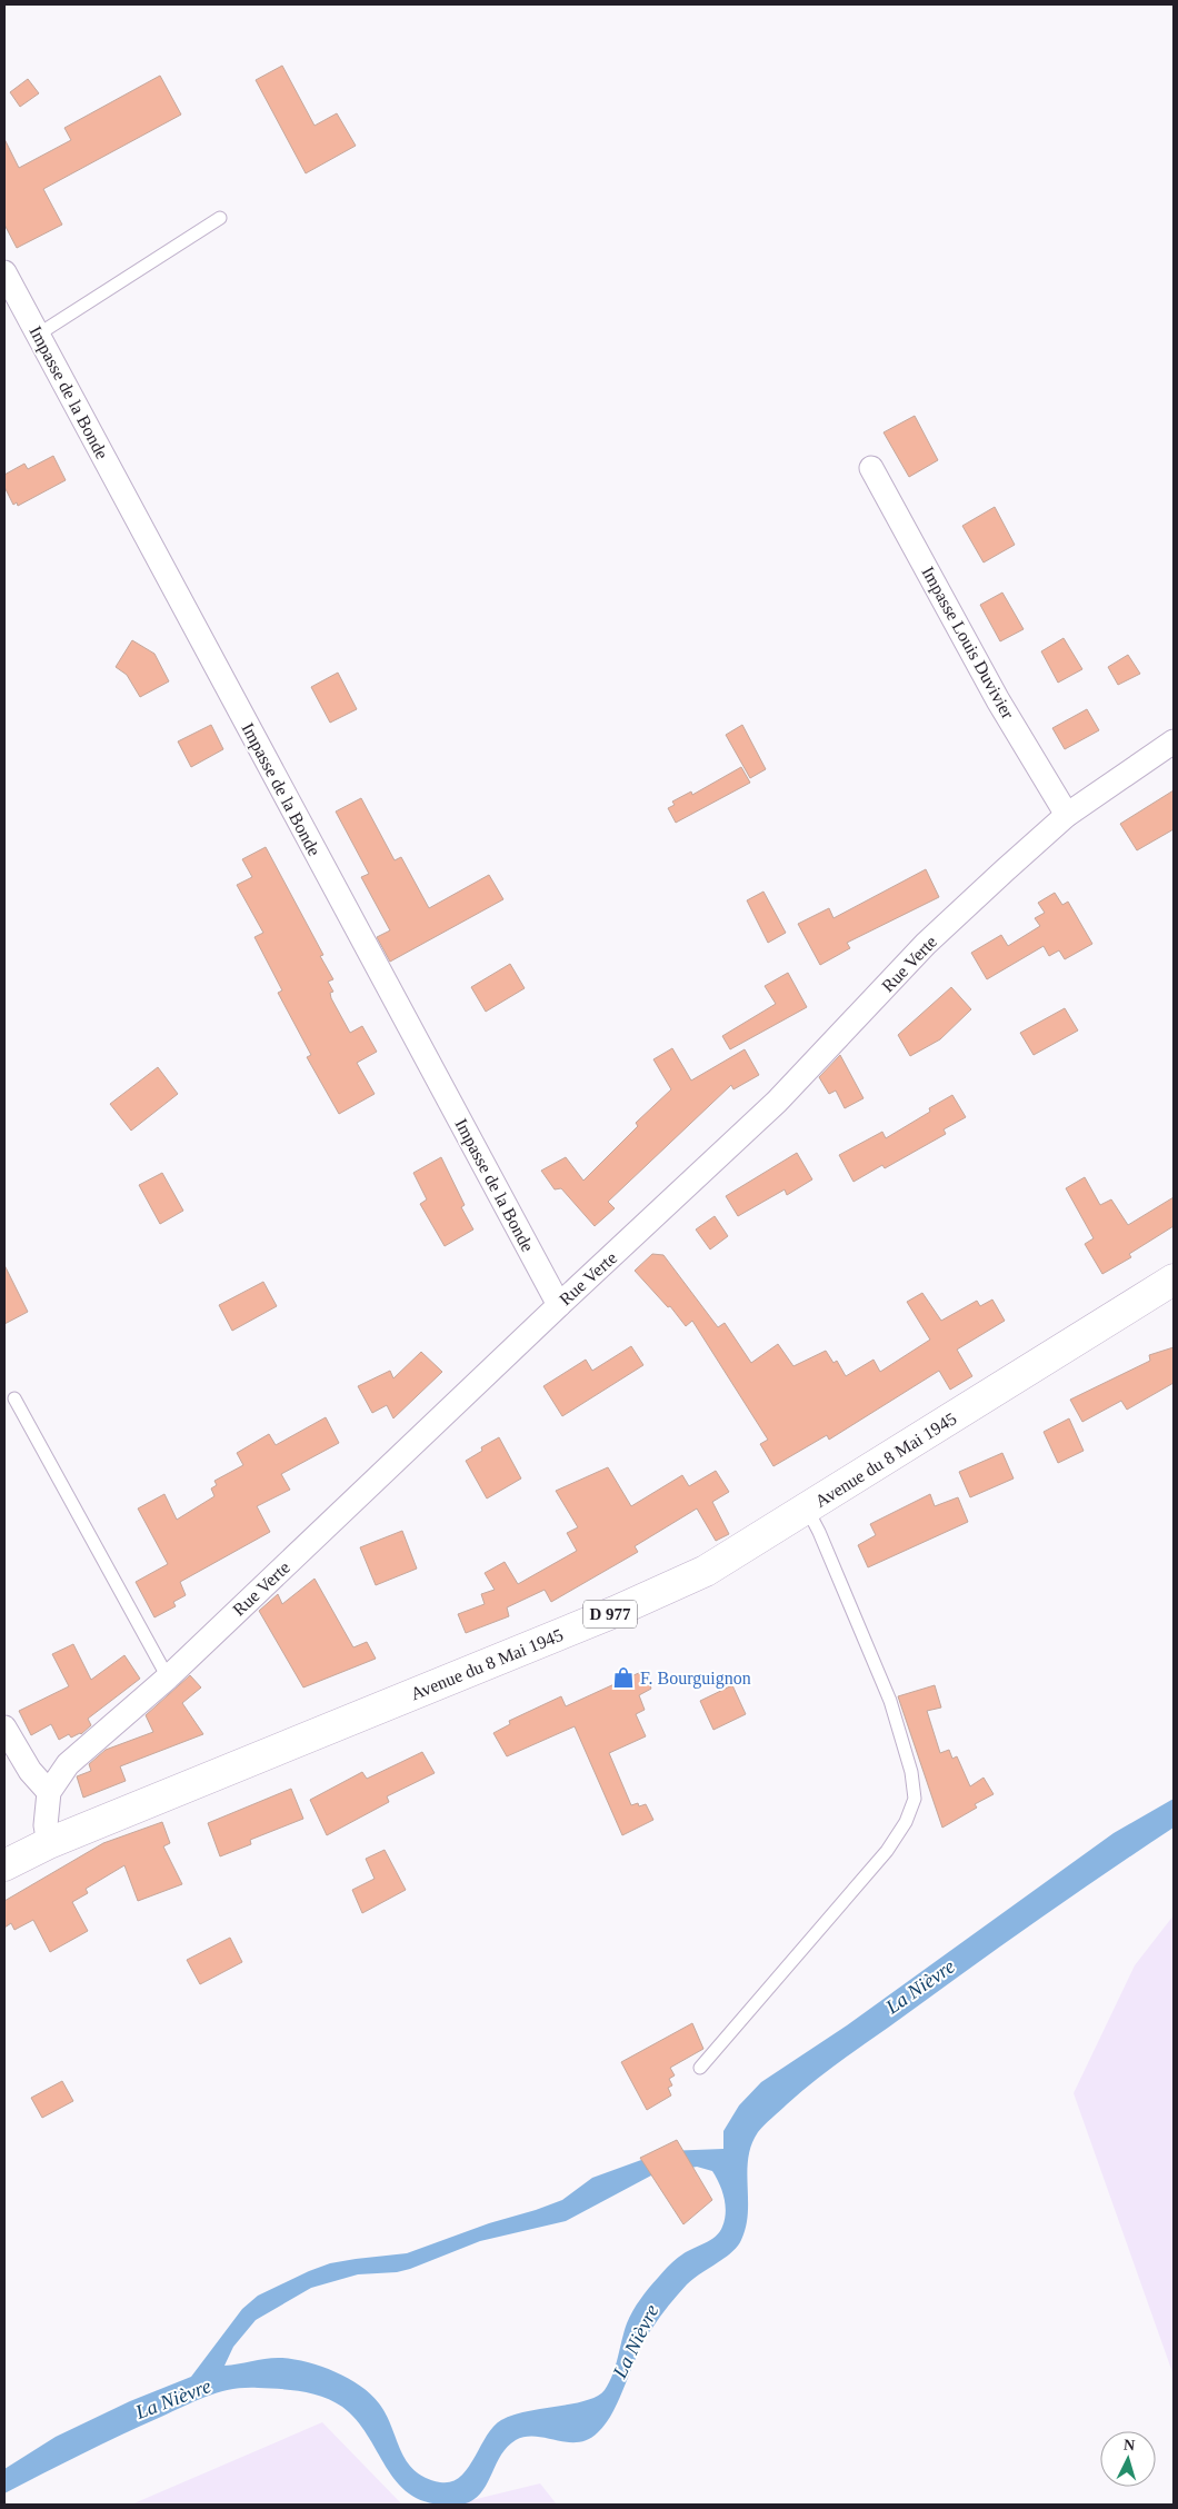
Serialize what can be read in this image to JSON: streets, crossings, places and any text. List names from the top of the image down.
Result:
{
  "streets": {
    "main road": ["Avenue du 8 Mai 1945", "D 977"],
    "street": ["Impasse de la Bonde", "Impasse Louis Duvivier", "Rue Verte"]
  },
  "crossings": [
    ["Impasse de la Bonde", "Rue Verte"],
    ["Impasse Louis Duvivier", "Rue Verte"],
    ["Rue Verte", "Avenue du 8 Mai 1945"]
  ],
  "water": ["La Nièvre"],
  "places": {
    "shop": ["F. Bourguignon"]
  },
  "north": "top"
}
